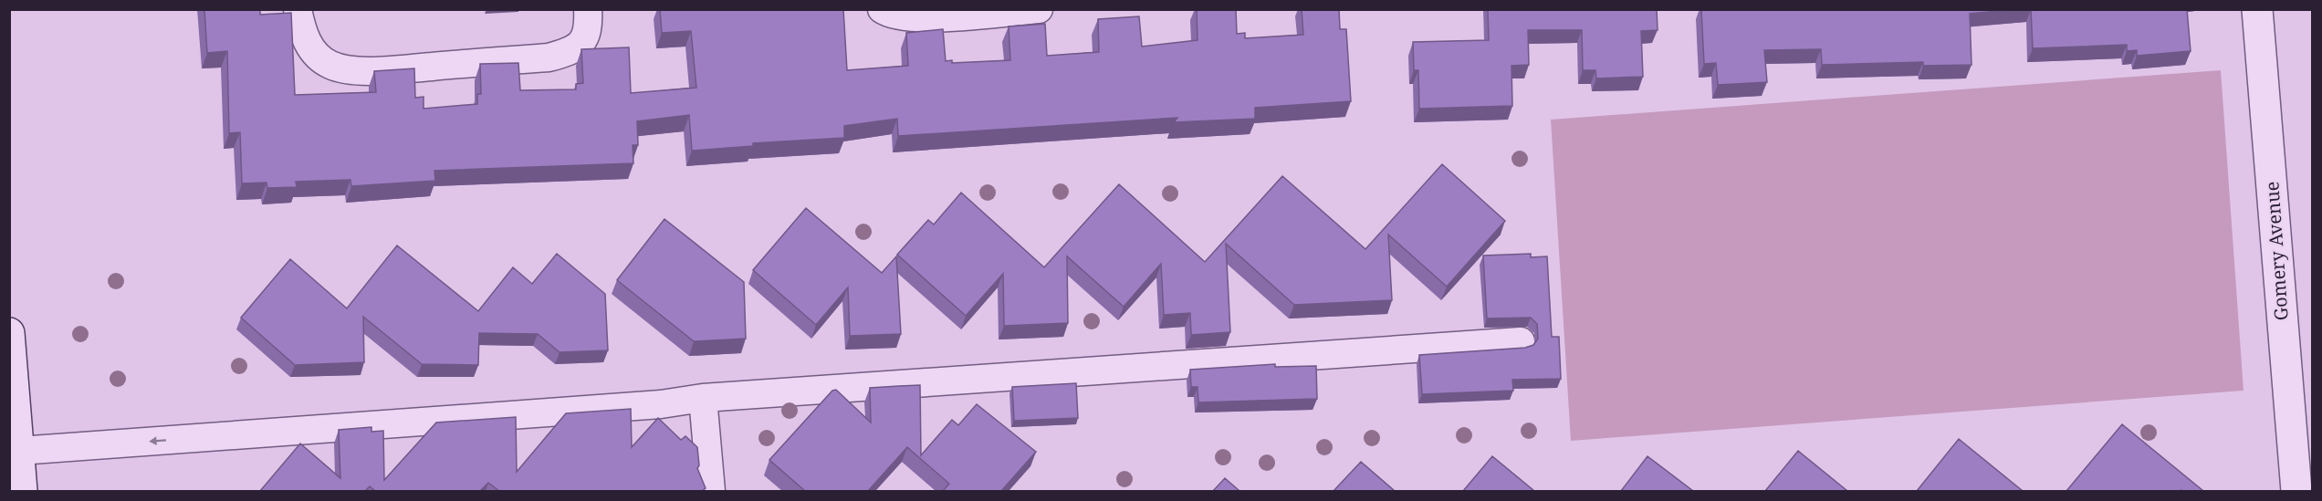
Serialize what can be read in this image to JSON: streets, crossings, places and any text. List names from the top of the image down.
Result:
{
  "streets": {
    "street": ["Gomery Avenue"]
  }
}
